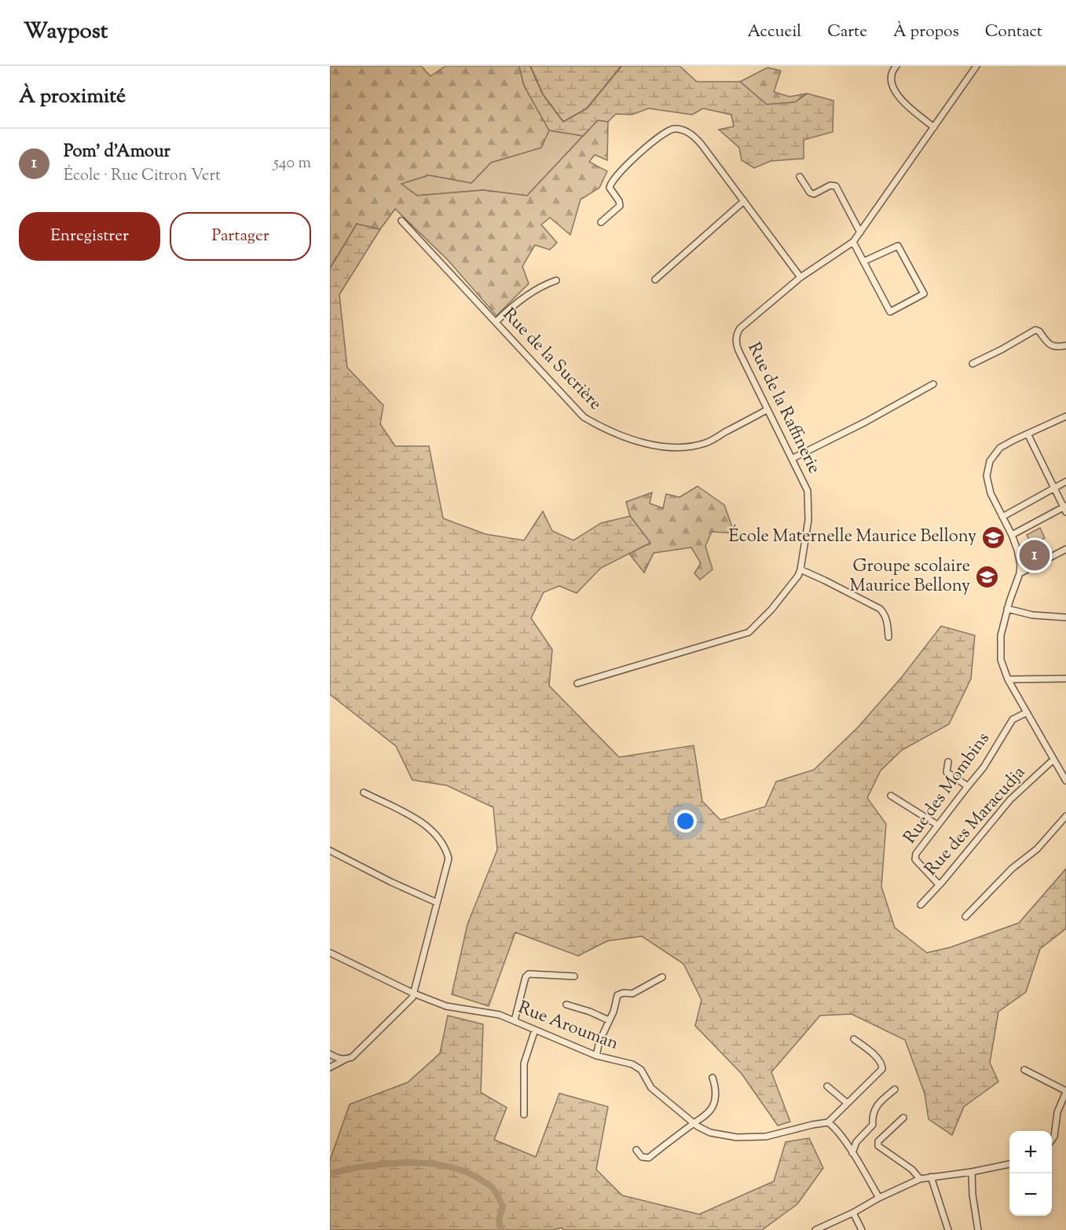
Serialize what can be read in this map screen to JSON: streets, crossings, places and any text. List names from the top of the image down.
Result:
{
  "streets": {
    "street": [
      "Rue de la Sucrière",
      "Rue de la Raffinerie",
      "Rue des Mombins",
      "Rue des Maracudja",
      "Rue Arouman"
    ]
  },
  "crossings": [
    ["Rue de la Sucrière", "Rue de la Raffinerie"],
    ["Rue des Mombins", "Rue des Maracudja"]
  ],
  "places": {
    "school or university": ["École Maternelle Maurice Bellony", "Groupe scolaire Maurice Bellony"]
  },
  "page": {
    "header": "Waypost",
    "nav": [
      "Accueil",
      "Carte",
      "À propos",
      "Contact"
    ],
    "heading": "À proximité",
    "list": [
      {
        "mark": "1",
        "name": "Pom' d'Amour",
        "note": "École · Rue Citron Vert",
        "value": "540 m"
      }
    ],
    "buttons": ["Enregistrer", "Partager"],
    "pins": "1",
    "map_buttons": ["+", "−"]
  }
}
